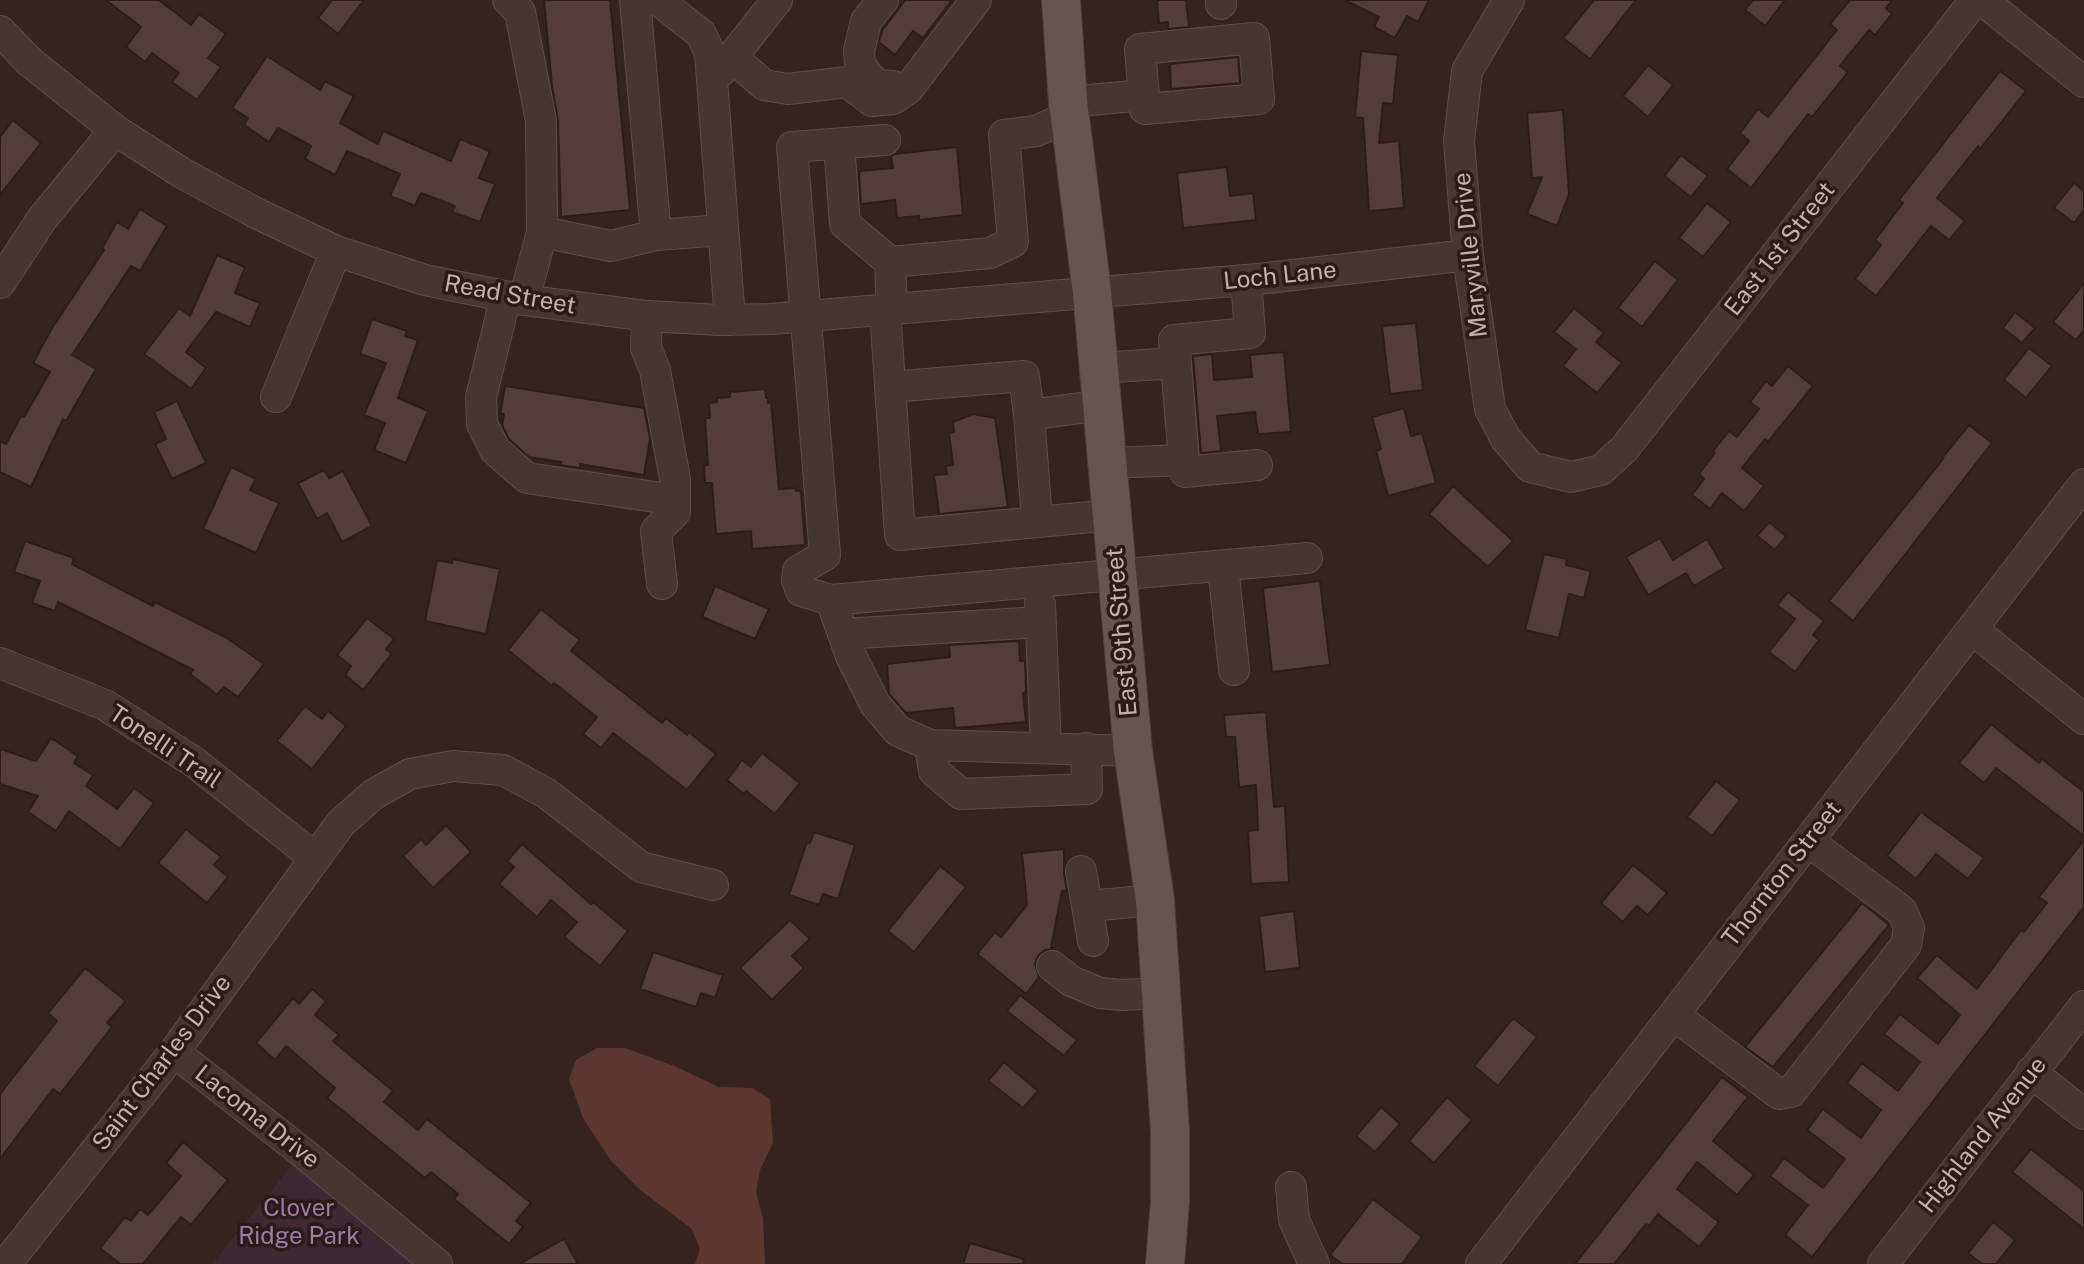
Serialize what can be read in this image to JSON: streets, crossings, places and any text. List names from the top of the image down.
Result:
{
  "streets": {
    "main road": ["East 9th Street"],
    "street": [
      "East 1st Street",
      "Maryville Drive",
      "Loch Lane",
      "Read Street",
      "Tonelli Trail",
      "Thornton Street",
      "Saint Charles Drive",
      "Lacoma Drive",
      "Highland Avenue"
    ]
  },
  "crossings": [
    ["East 1st Street", "Maryville Drive"],
    ["Maryville Drive", "Loch Lane"],
    ["Loch Lane", "Read Street"],
    ["Loch Lane", "East 9th Street"],
    ["Read Street", "East 9th Street"],
    ["Tonelli Trail", "Saint Charles Drive"],
    ["Saint Charles Drive", "Lacoma Drive"]
  ],
  "parks": ["Clover Ridge Park"]
}
